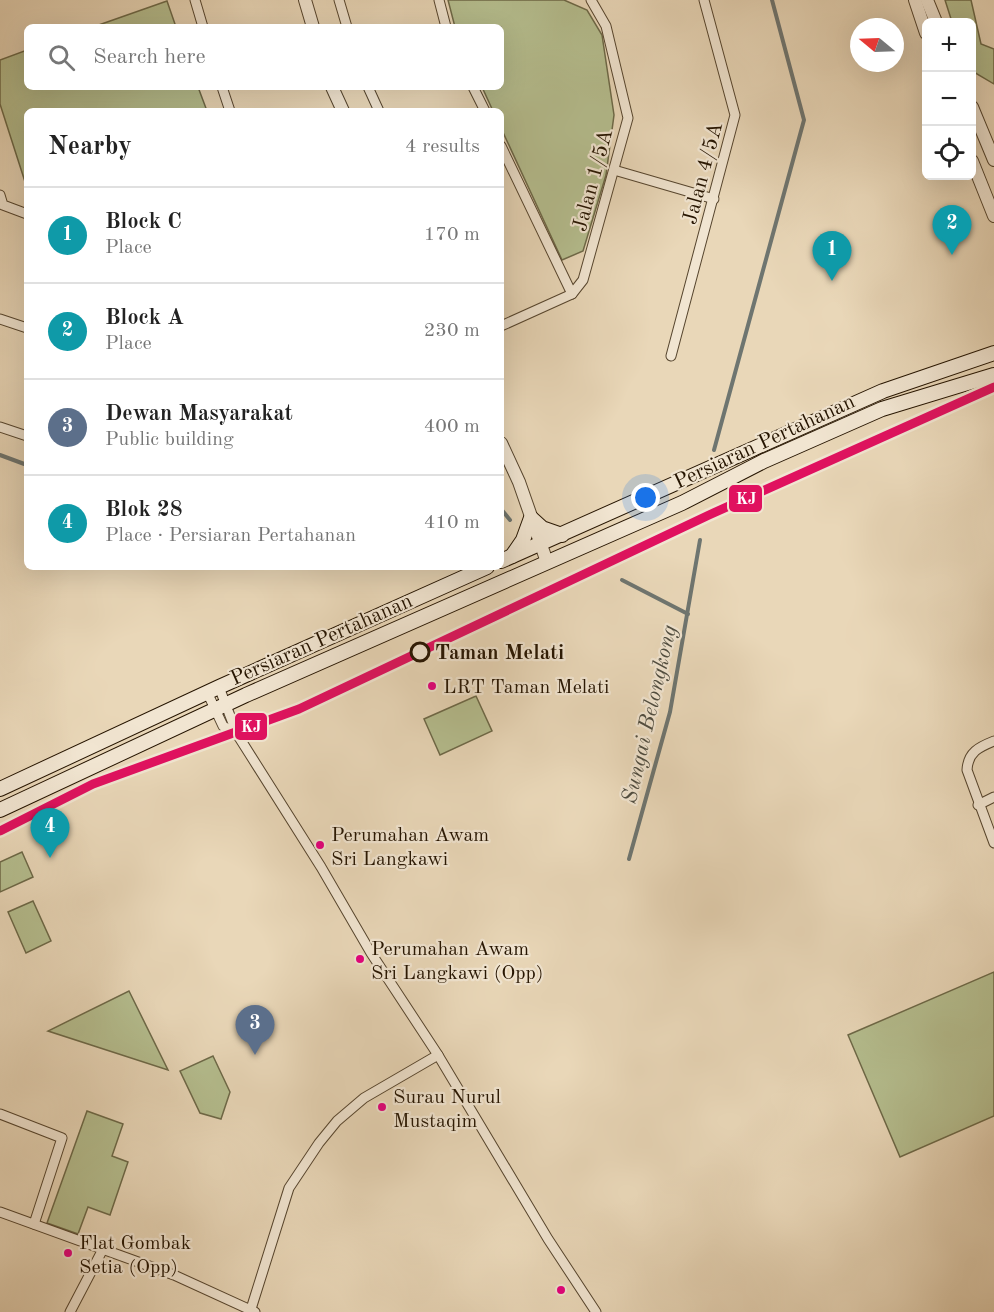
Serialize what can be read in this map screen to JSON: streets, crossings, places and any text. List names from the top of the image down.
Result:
{
  "streets": {
    "main road": ["Persiaran Pertahanan"],
    "street": ["Jalan 4/5A", "Jalan 1/5A"]
  },
  "water": ["Sungai Belongkong"],
  "places": [
    "Taman Melati",
    "LRT Taman Melati",
    "Perumahan Awam Sri Langkawi",
    "Perumahan Awam Sri Langkawi (Opp)",
    "Surau Nurul Mustaqim",
    "Flat Gombak Setia (Opp)"
  ],
  "lines": ["transit line KJ"],
  "north": "left",
  "page": {
    "map_buttons": ["+", "−"],
    "search": "Search here",
    "heading": ["Nearby", "4 results"],
    "list": [
      {
        "mark": "1",
        "name": "Block C",
        "note": "Place",
        "value": "170 m"
      },
      {
        "mark": "2",
        "name": "Block A",
        "note": "Place",
        "value": "230 m"
      },
      {
        "mark": "3",
        "name": "Dewan Masyarakat",
        "note": "Public building",
        "value": "400 m"
      },
      {
        "mark": "4",
        "name": "Blok 28",
        "note": "Place · Persiaran Pertahanan",
        "value": "410 m"
      }
    ],
    "pins": [
      "2",
      "1",
      "4",
      "3"
    ]
  }
}
